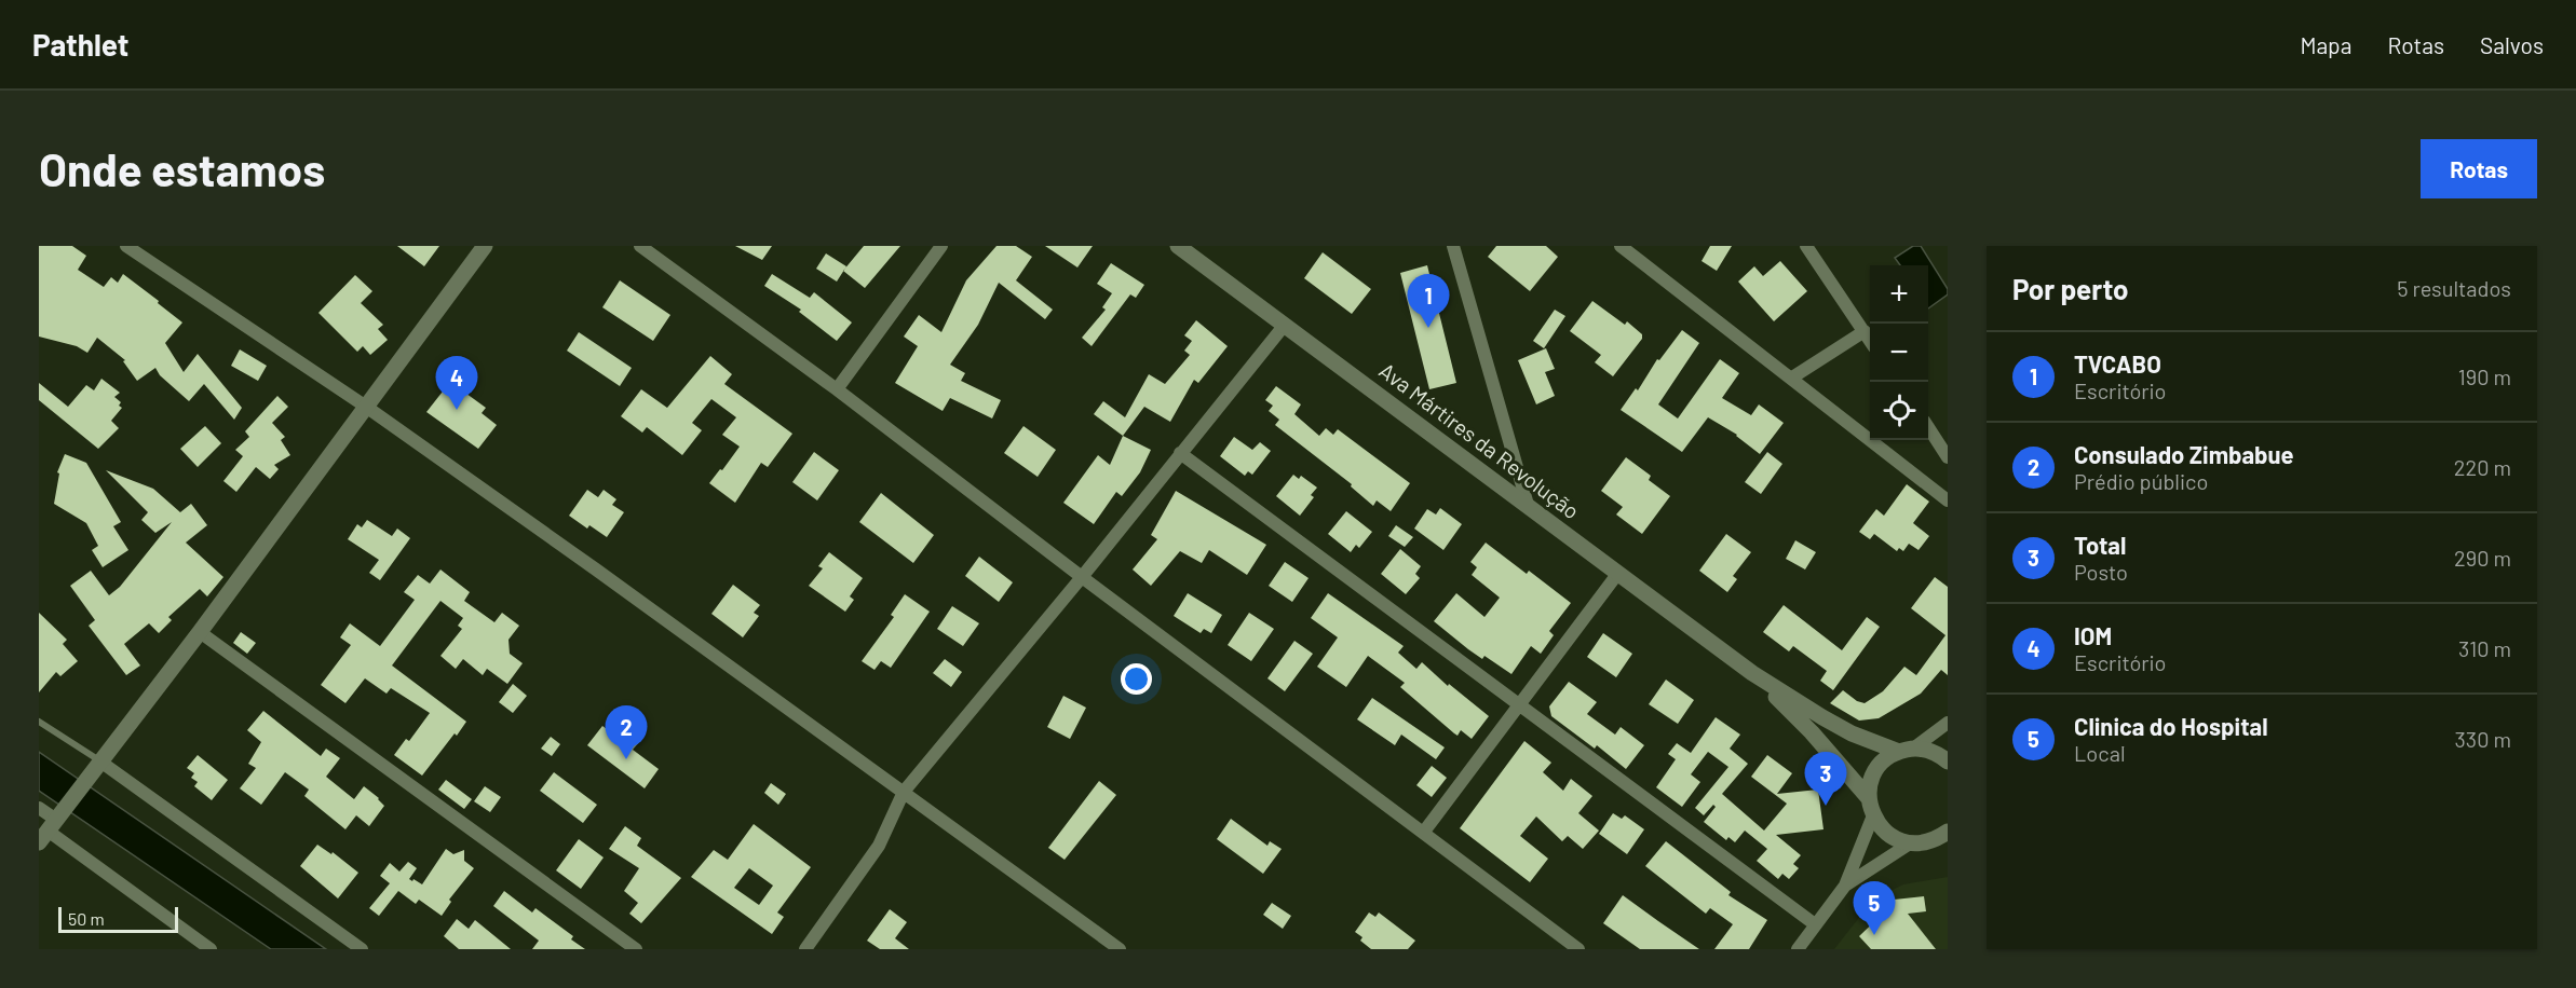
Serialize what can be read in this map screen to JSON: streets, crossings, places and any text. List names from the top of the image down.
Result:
{
  "streets": {
    "street": ["Ava Mártires da Revolução"]
  },
  "scale_bar": "50 m",
  "page": {
    "header": "Pathlet",
    "nav": ["Mapa", "Rotas", "Salvos"],
    "buttons": "Rotas",
    "title": "Onde estamos",
    "heading": ["Por perto", "5 resultados"],
    "map_buttons": ["+", "−"],
    "pins": [
      "1",
      "4",
      "2",
      "3",
      "5"
    ],
    "list": [
      {
        "mark": "1",
        "name": "TVCABO",
        "note": "Escritório",
        "value": "190 m"
      },
      {
        "mark": "2",
        "name": "Consulado Zimbabue",
        "note": "Prédio público",
        "value": "220 m"
      },
      {
        "mark": "3",
        "name": "Total",
        "note": "Posto",
        "value": "290 m"
      },
      {
        "mark": "4",
        "name": "IOM",
        "note": "Escritório",
        "value": "310 m"
      },
      {
        "mark": "5",
        "name": "Clinica do Hospital",
        "note": "Local",
        "value": "330 m"
      }
    ],
    "scale": "50 m"
  }
}
